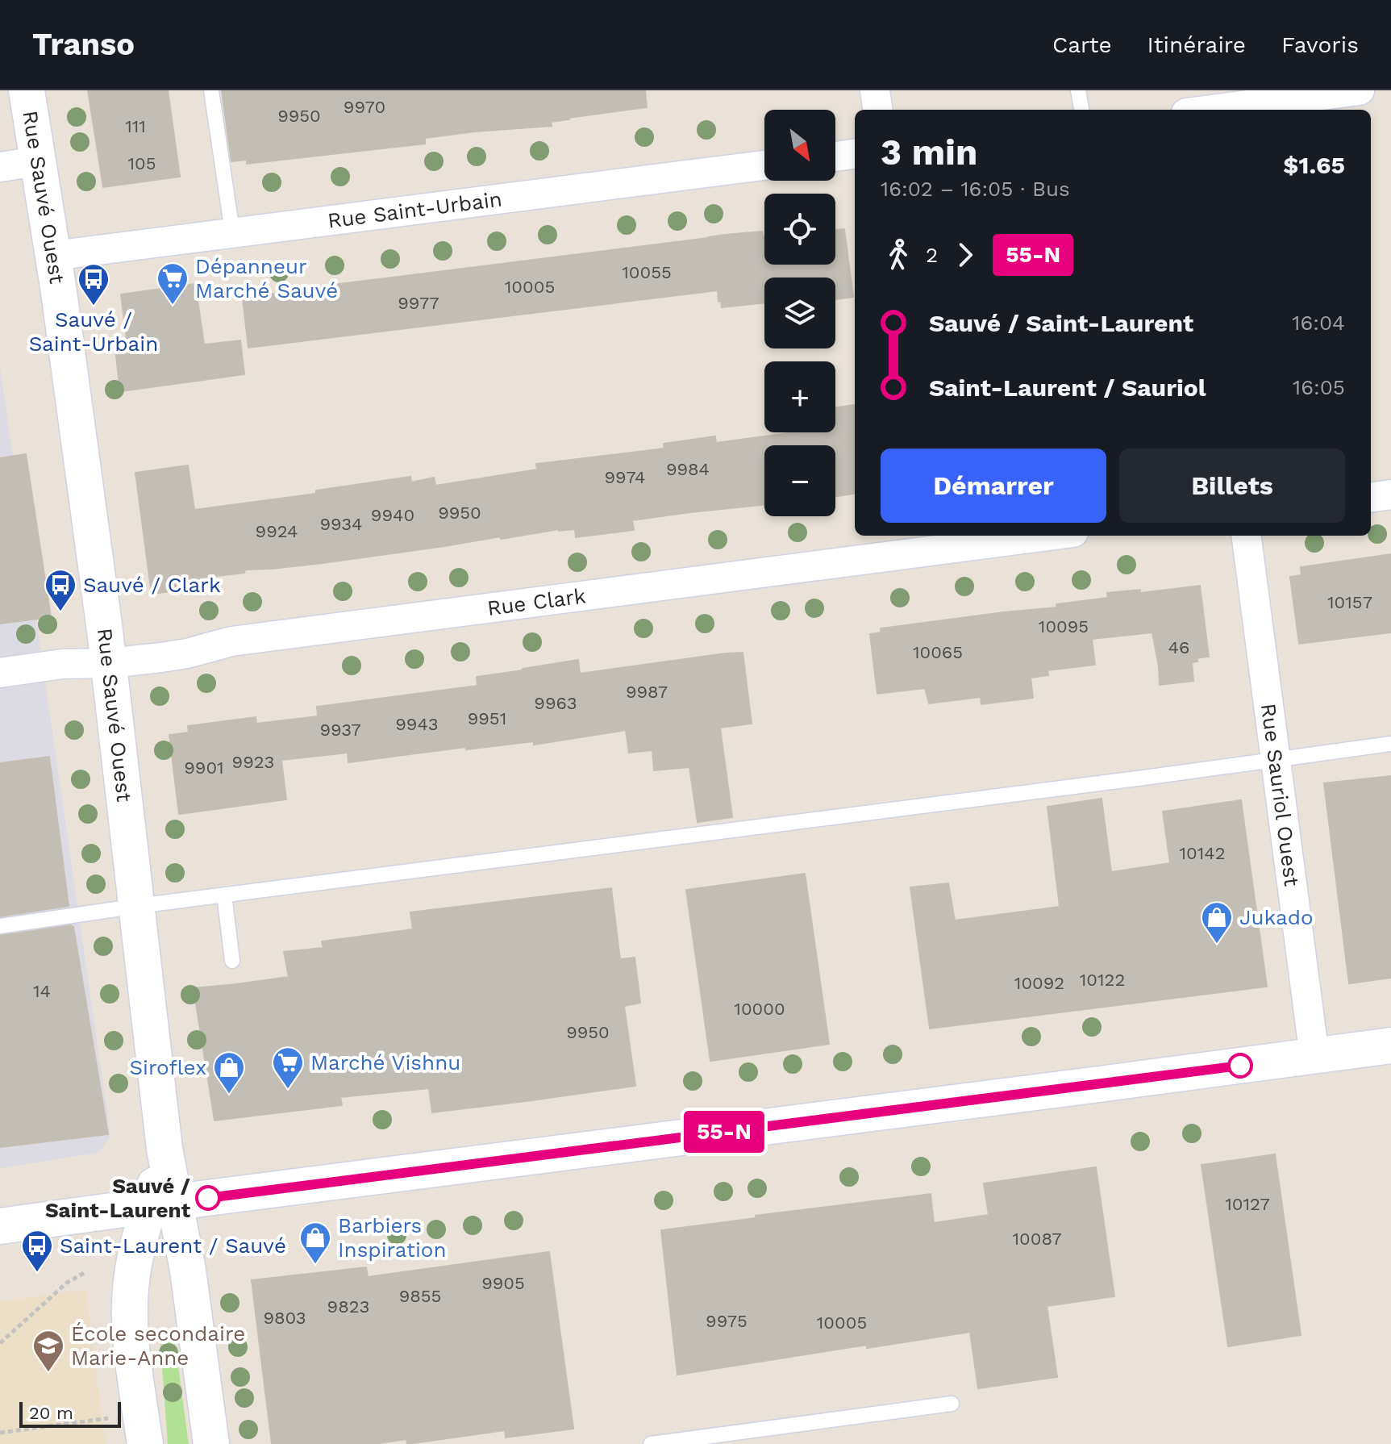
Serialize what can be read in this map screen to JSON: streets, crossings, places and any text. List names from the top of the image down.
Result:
{
  "streets": {
    "main road": ["Rue Sauvé Ouest"],
    "street": ["Rue Saint-Urbain", "Rue Clark", "Rue Sauriol Ouest"]
  },
  "crossings": [
    ["Rue Sauvé Ouest", "Rue Saint-Urbain"],
    ["Rue Sauvé Ouest", "Rue Clark"]
  ],
  "places": {
    "supermarket": ["Dépanneur Marché Sauvé", "Marché Vishnu"],
    "bus stop": ["Sauvé / Saint-Urbain", "Sauvé / Clark", "Saint-Laurent / Sauvé"],
    "shop": ["Jukado", "Siroflex", "Barbiers Inspiration"],
    "other": ["Sauvé / Saint-Laurent"],
    "school or university": ["École secondaire Marie-Anne"]
  },
  "lines": ["bus line 55-N"],
  "house_numbers": [
    "9970",
    "9950",
    "111",
    "105",
    "10055",
    "10005",
    "9977",
    "9984",
    "9974",
    "9950",
    "9940",
    "9934",
    "9924",
    "10157",
    "10095",
    "46",
    "10065",
    "9987",
    "9963",
    "9951",
    "9943",
    "9937",
    "9923",
    "9901",
    "10142",
    "10122",
    "10092",
    "14",
    "10000",
    "9950",
    "10127",
    "10087",
    "9905",
    "9855",
    "9823",
    "9803",
    "9975",
    "10005"
  ],
  "scale_bar": "20 m",
  "north": "bottom right",
  "page": {
    "header": "Transo",
    "nav": ["Carte", "Itinéraire", "Favoris"],
    "on_map": "55-N",
    "map_buttons": ["+", "−"],
    "heading": ["3 min", "16:02 – 16:05 · Bus", "$1.65"],
    "legs": ["2", "55-N"],
    "list": [
      {
        "name": "Sauvé / Saint-Laurent",
        "value": "16:04"
      },
      {
        "name": "Saint-Laurent / Sauriol",
        "value": "16:05"
      }
    ],
    "buttons": ["Démarrer", "Billets"],
    "scale": "20 m"
  }
}
